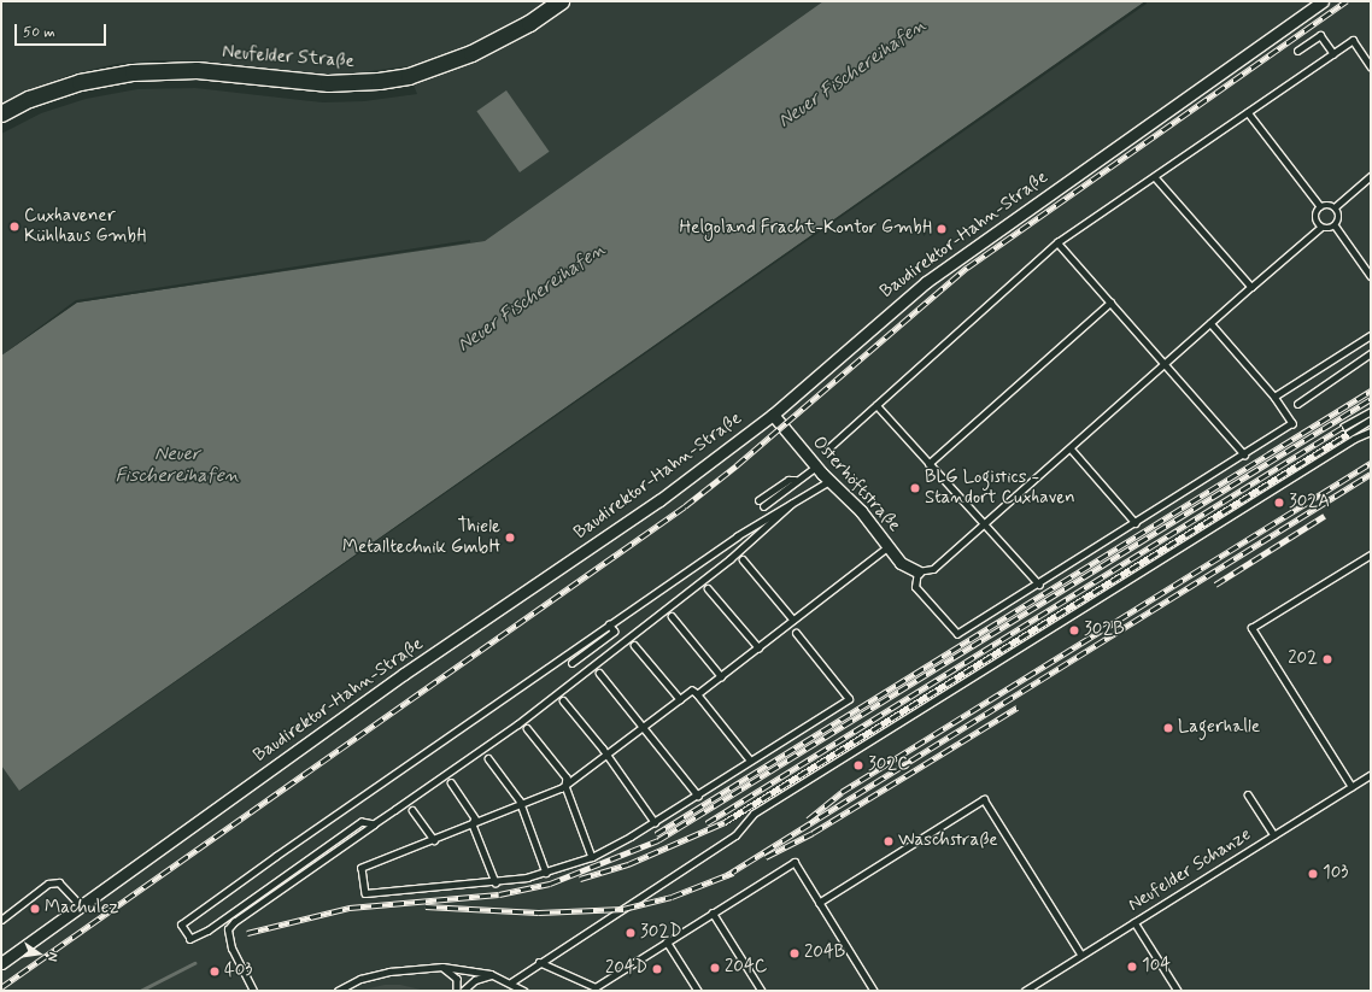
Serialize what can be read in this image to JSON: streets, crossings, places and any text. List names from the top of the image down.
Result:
{
  "streets": {
    "street": ["Neufelder Straße", "Baudirektor-Hahn-Straße", "Osterhöftstraße"],
    "lane": ["Neufelder Schanze"]
  },
  "crossings": [
    ["Baudirektor-Hahn-Straße", "Osterhöftstraße"]
  ],
  "water": ["Neuer Fischereihafen"],
  "places": [
    "Cuxhavener Kühlhaus GmbH",
    "Helgoland Fracht-Kontor GmbH",
    "BLG Logistics - Standort Cuxhaven",
    "302A",
    "Thiele Metalltechnik GmbH",
    "302B",
    "202",
    "Lagerhalle",
    "302C",
    "Waschstraße",
    "103",
    "Machulez",
    "302D",
    "204B",
    "104",
    "204C",
    "204D",
    "403"
  ],
  "scale_bar": "50 m",
  "north": "right"
}
